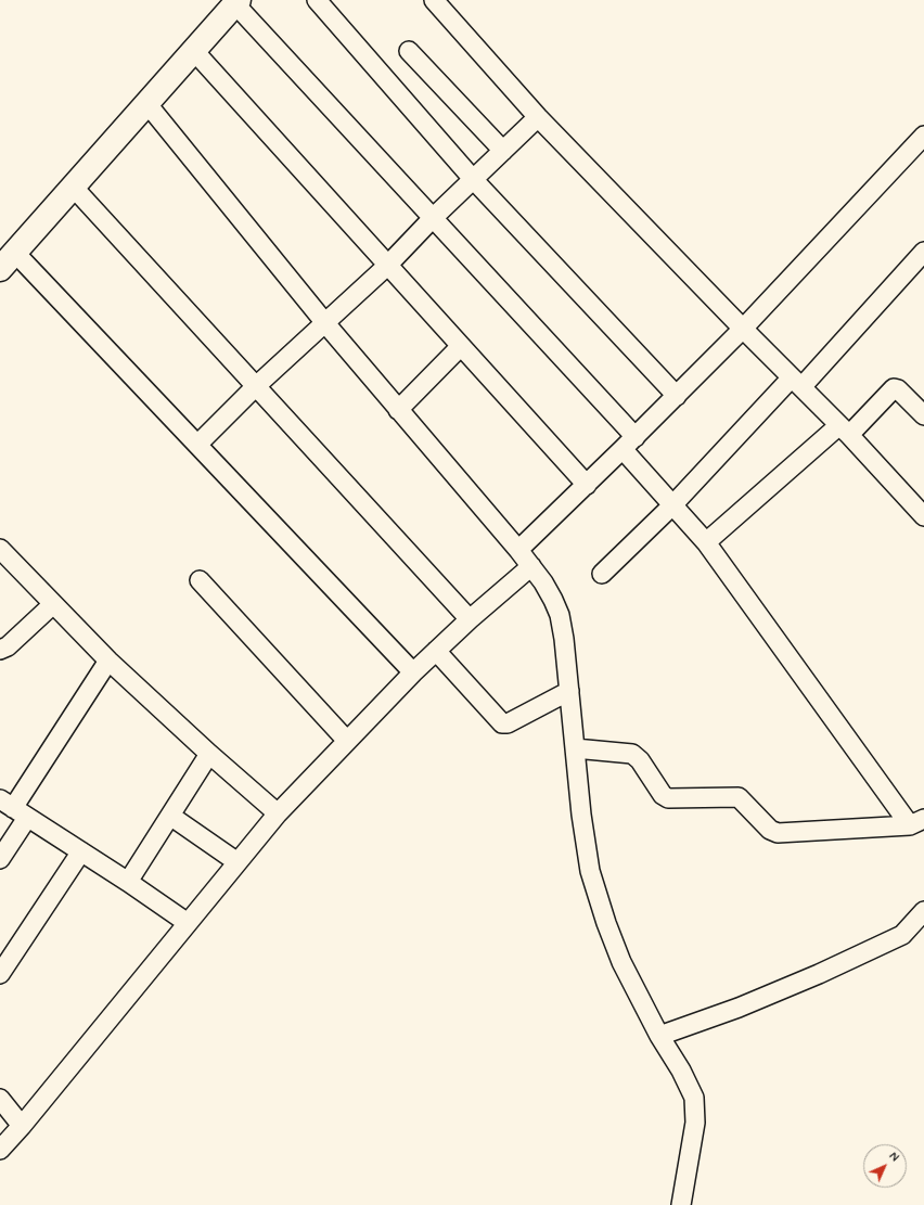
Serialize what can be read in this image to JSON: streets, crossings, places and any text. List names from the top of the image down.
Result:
{
  "north": "top right"
}
